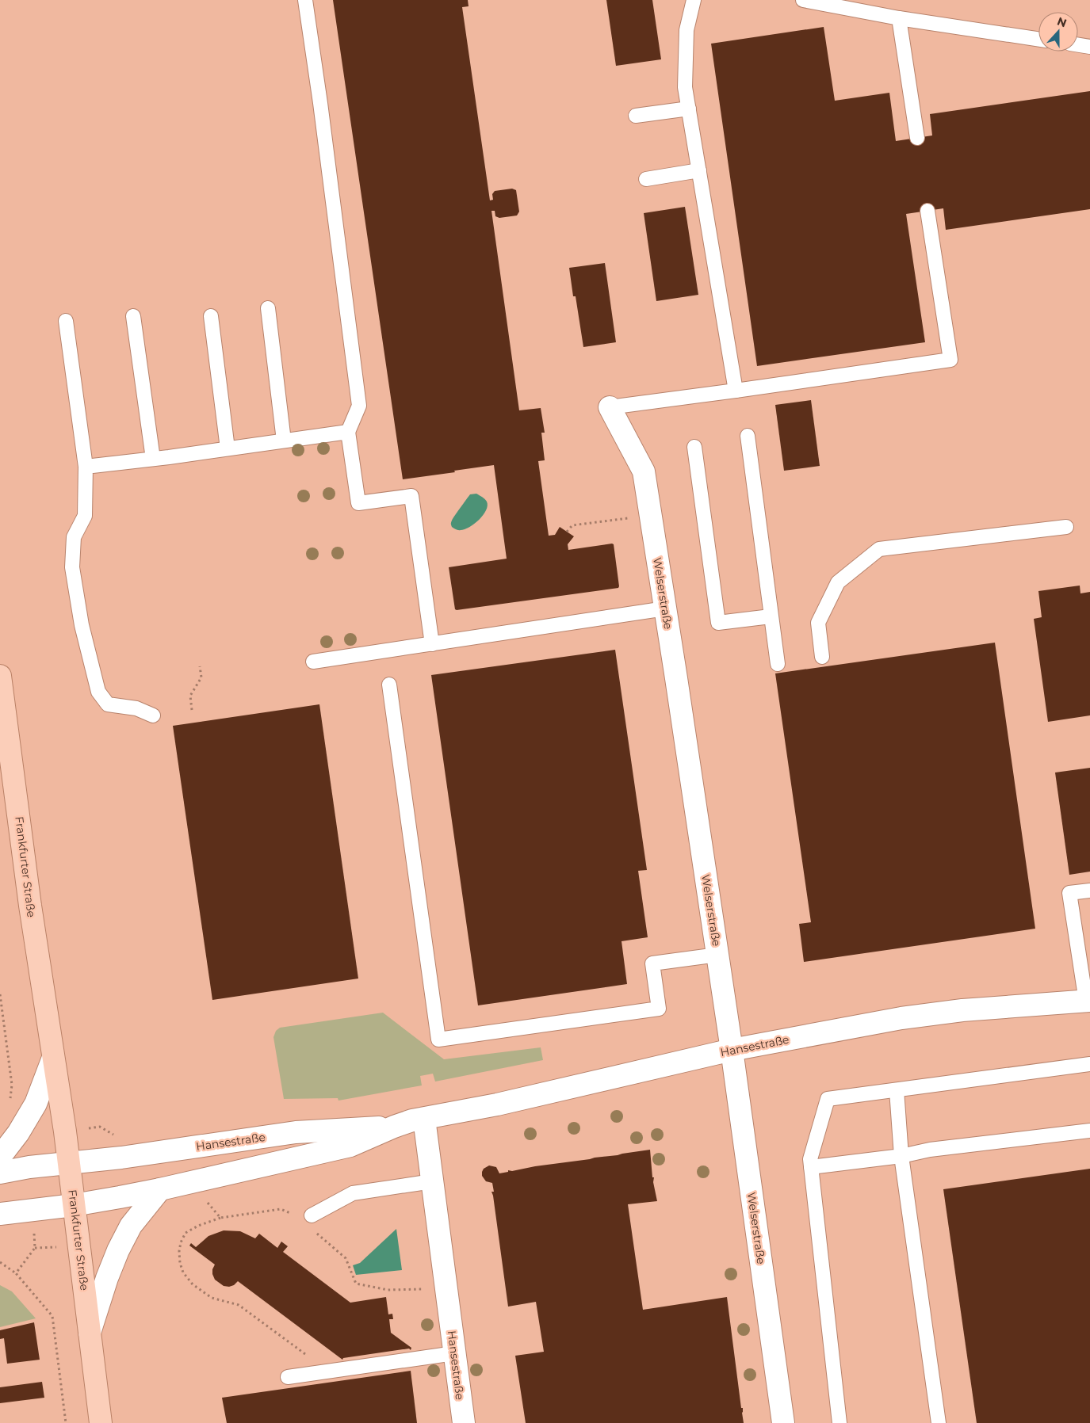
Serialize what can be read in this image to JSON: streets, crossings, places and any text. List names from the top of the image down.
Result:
{
  "streets": {
    "main road": ["Frankfurter Straße"],
    "street": ["Welserstraße", "Hansestraße"]
  },
  "crossings": [
    ["Welserstraße", "Hansestraße"],
    ["Frankfurter Straße", "Hansestraße"]
  ],
  "north": "top"
}
